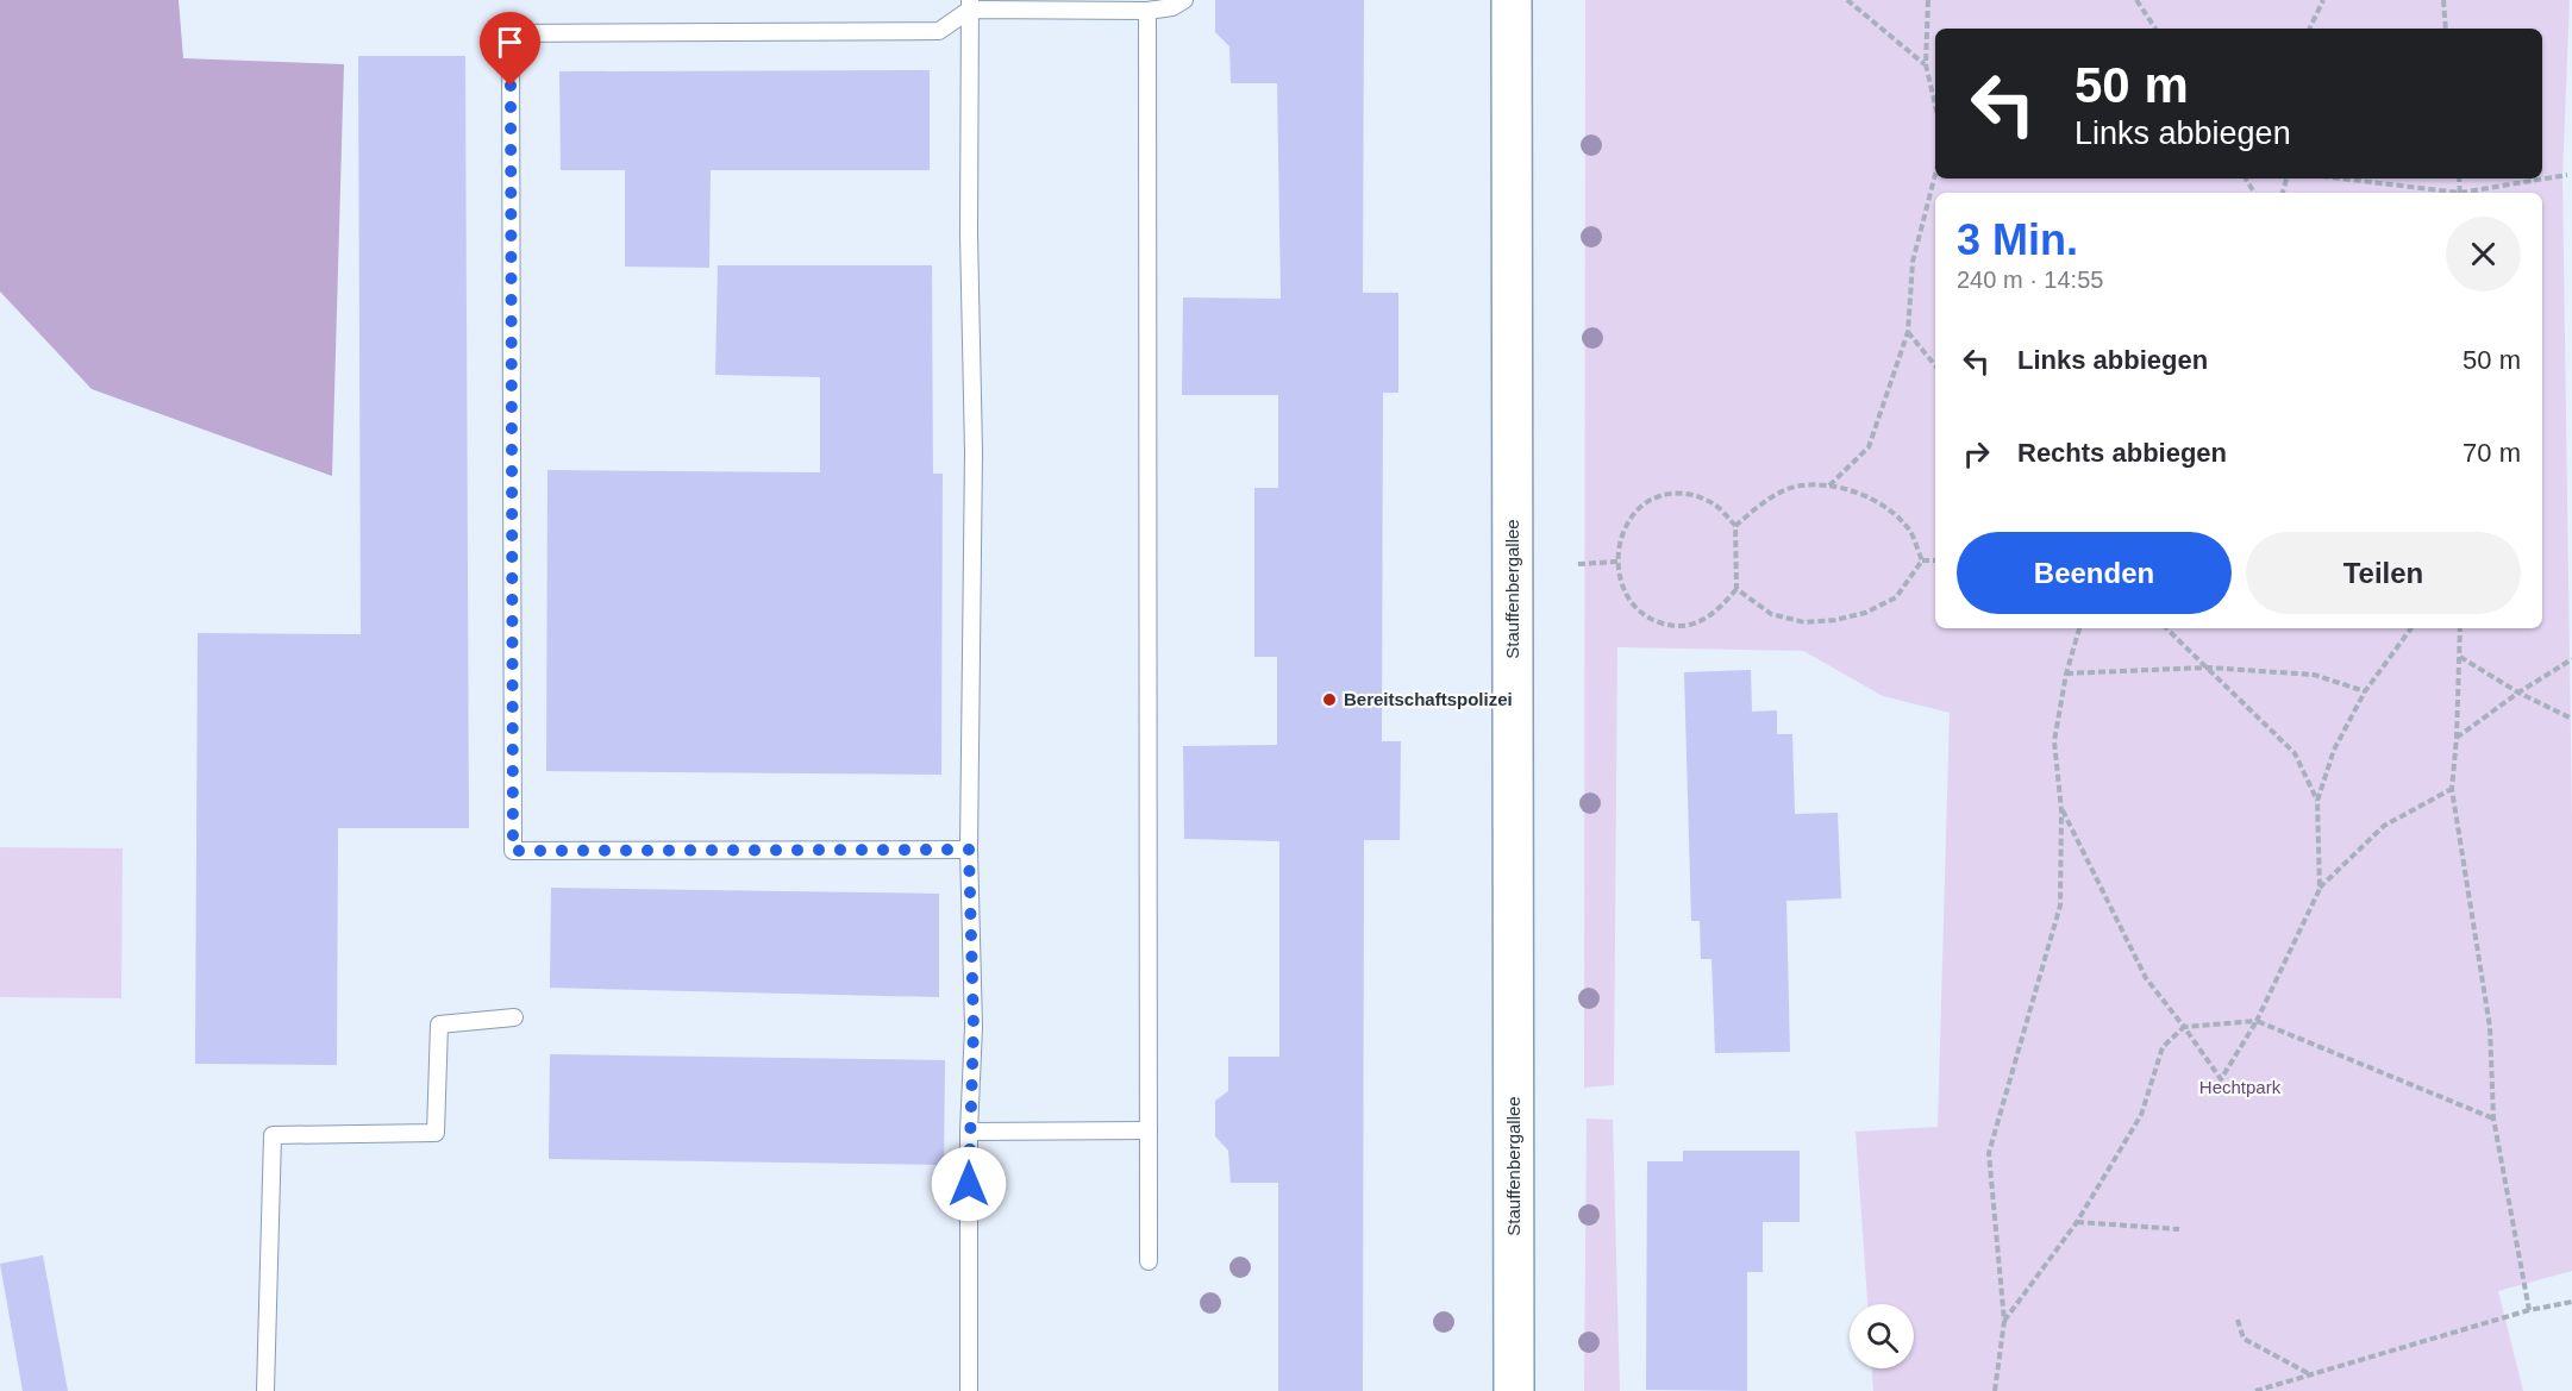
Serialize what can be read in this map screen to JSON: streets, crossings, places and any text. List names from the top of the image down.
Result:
{
  "streets": {
    "main road": ["Stauffenbergallee"]
  },
  "parks": ["Hechtpark"],
  "places": ["Bereitschaftspolizei"],
  "page": {
    "turn": ["50 m", "Links abbiegen"],
    "heading": ["3 Min.", "240 m · 14:55"],
    "list": [
      {
        "name": "Links abbiegen",
        "value": "50 m"
      },
      {
        "name": "Rechts abbiegen",
        "value": "70 m"
      }
    ],
    "buttons": ["Beenden", "Teilen"]
  }
}
